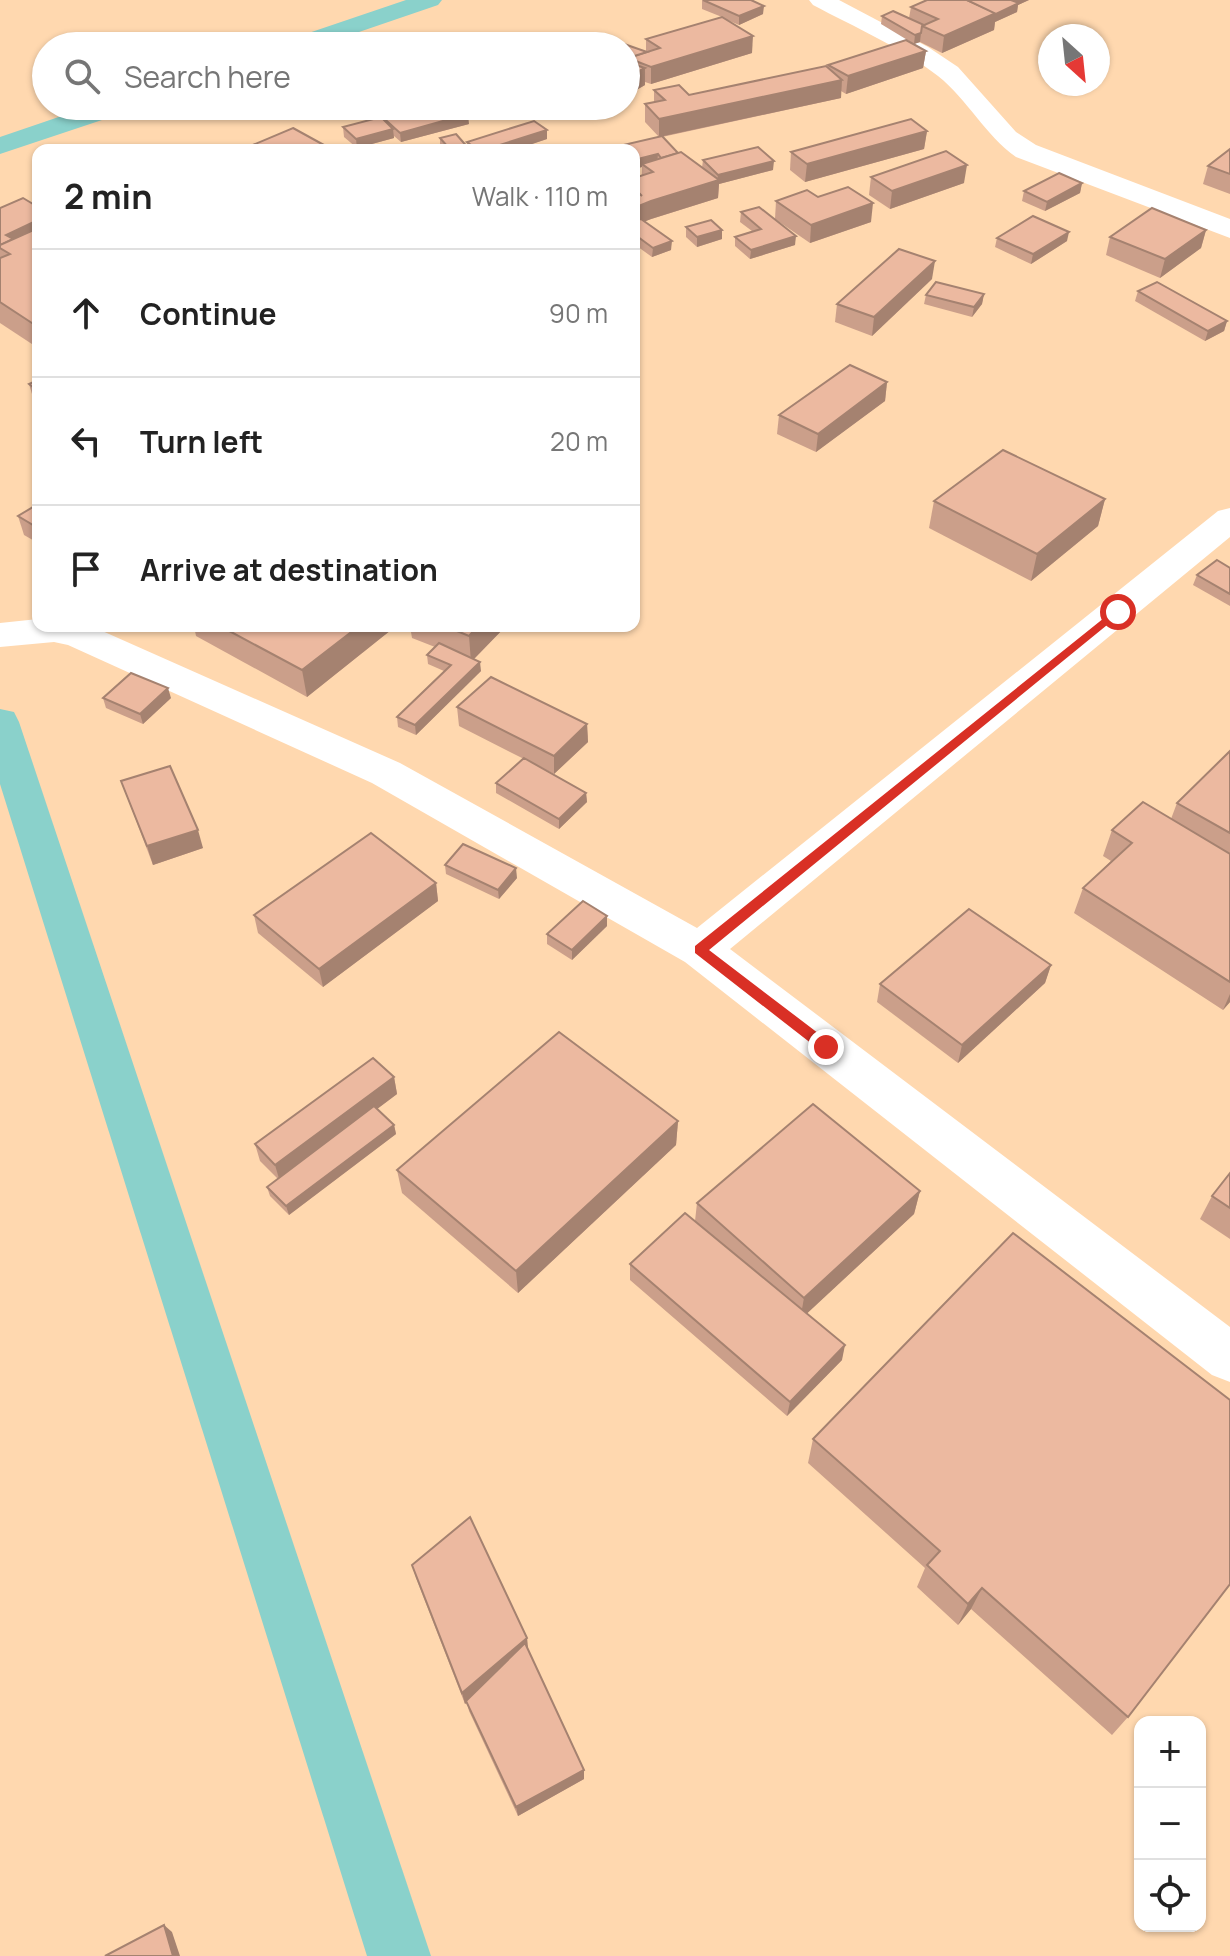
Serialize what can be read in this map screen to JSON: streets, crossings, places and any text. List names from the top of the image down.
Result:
{
  "north": "bottom right",
  "page": {
    "search": "Search here",
    "heading": ["2 min", "Walk · 110 m"],
    "list": [
      ["Continue", "90 m"],
      ["Turn left", "20 m"],
      "Arrive at destination"
    ],
    "map_buttons": ["+", "−"]
  }
}
